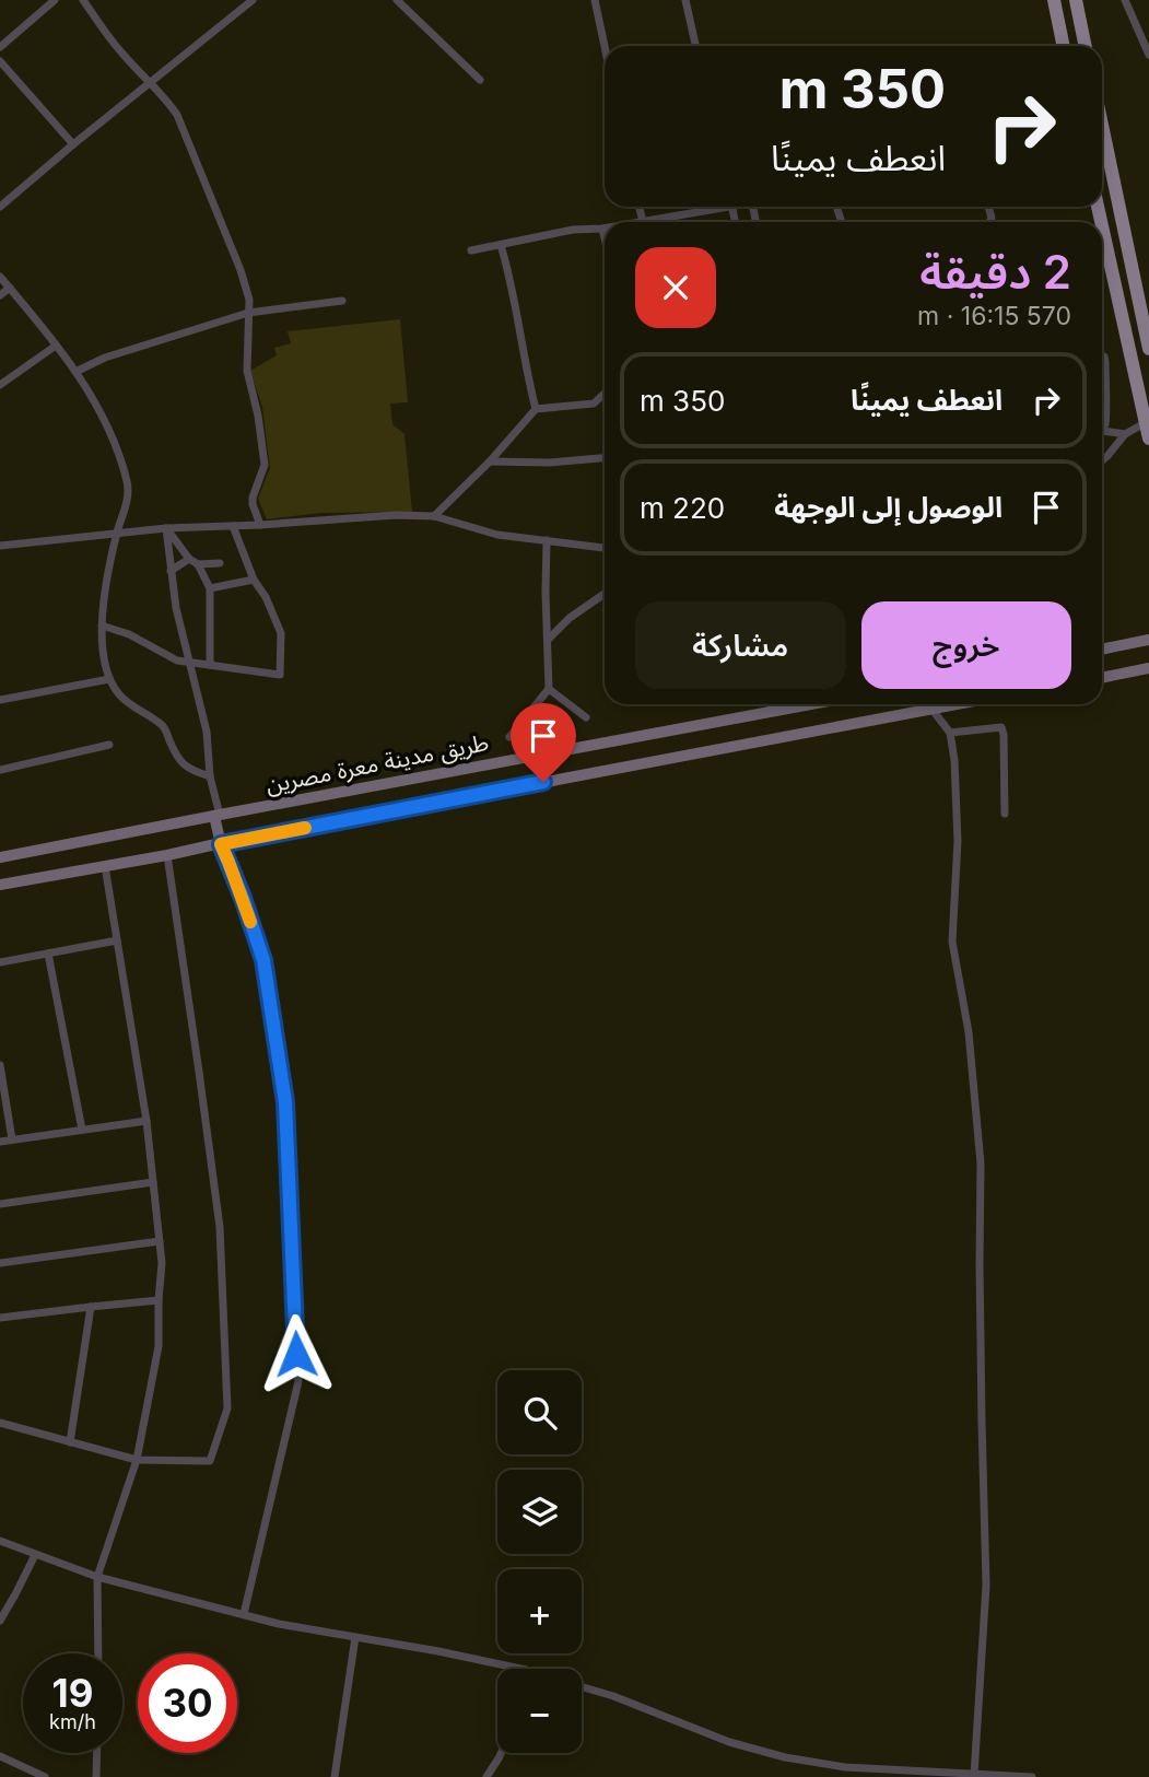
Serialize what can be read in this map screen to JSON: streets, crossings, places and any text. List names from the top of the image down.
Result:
{
  "streets": {
    "main road": ["طريق مدينة معرة مصرين"]
  },
  "page": {
    "turn": ["350 m", "انعطف يمينًا"],
    "heading": ["2 دقيقة", "570 m · 16:15"],
    "list": [
      {
        "name": "انعطف يمينًا",
        "value": "350 m"
      },
      {
        "name": "الوصول إلى الوجهة",
        "value": "220 m"
      }
    ],
    "buttons": ["خروج", "مشاركة"],
    "map_buttons": ["+", "−"],
    "speed": "19 km/h",
    "limit": "30"
  }
}
